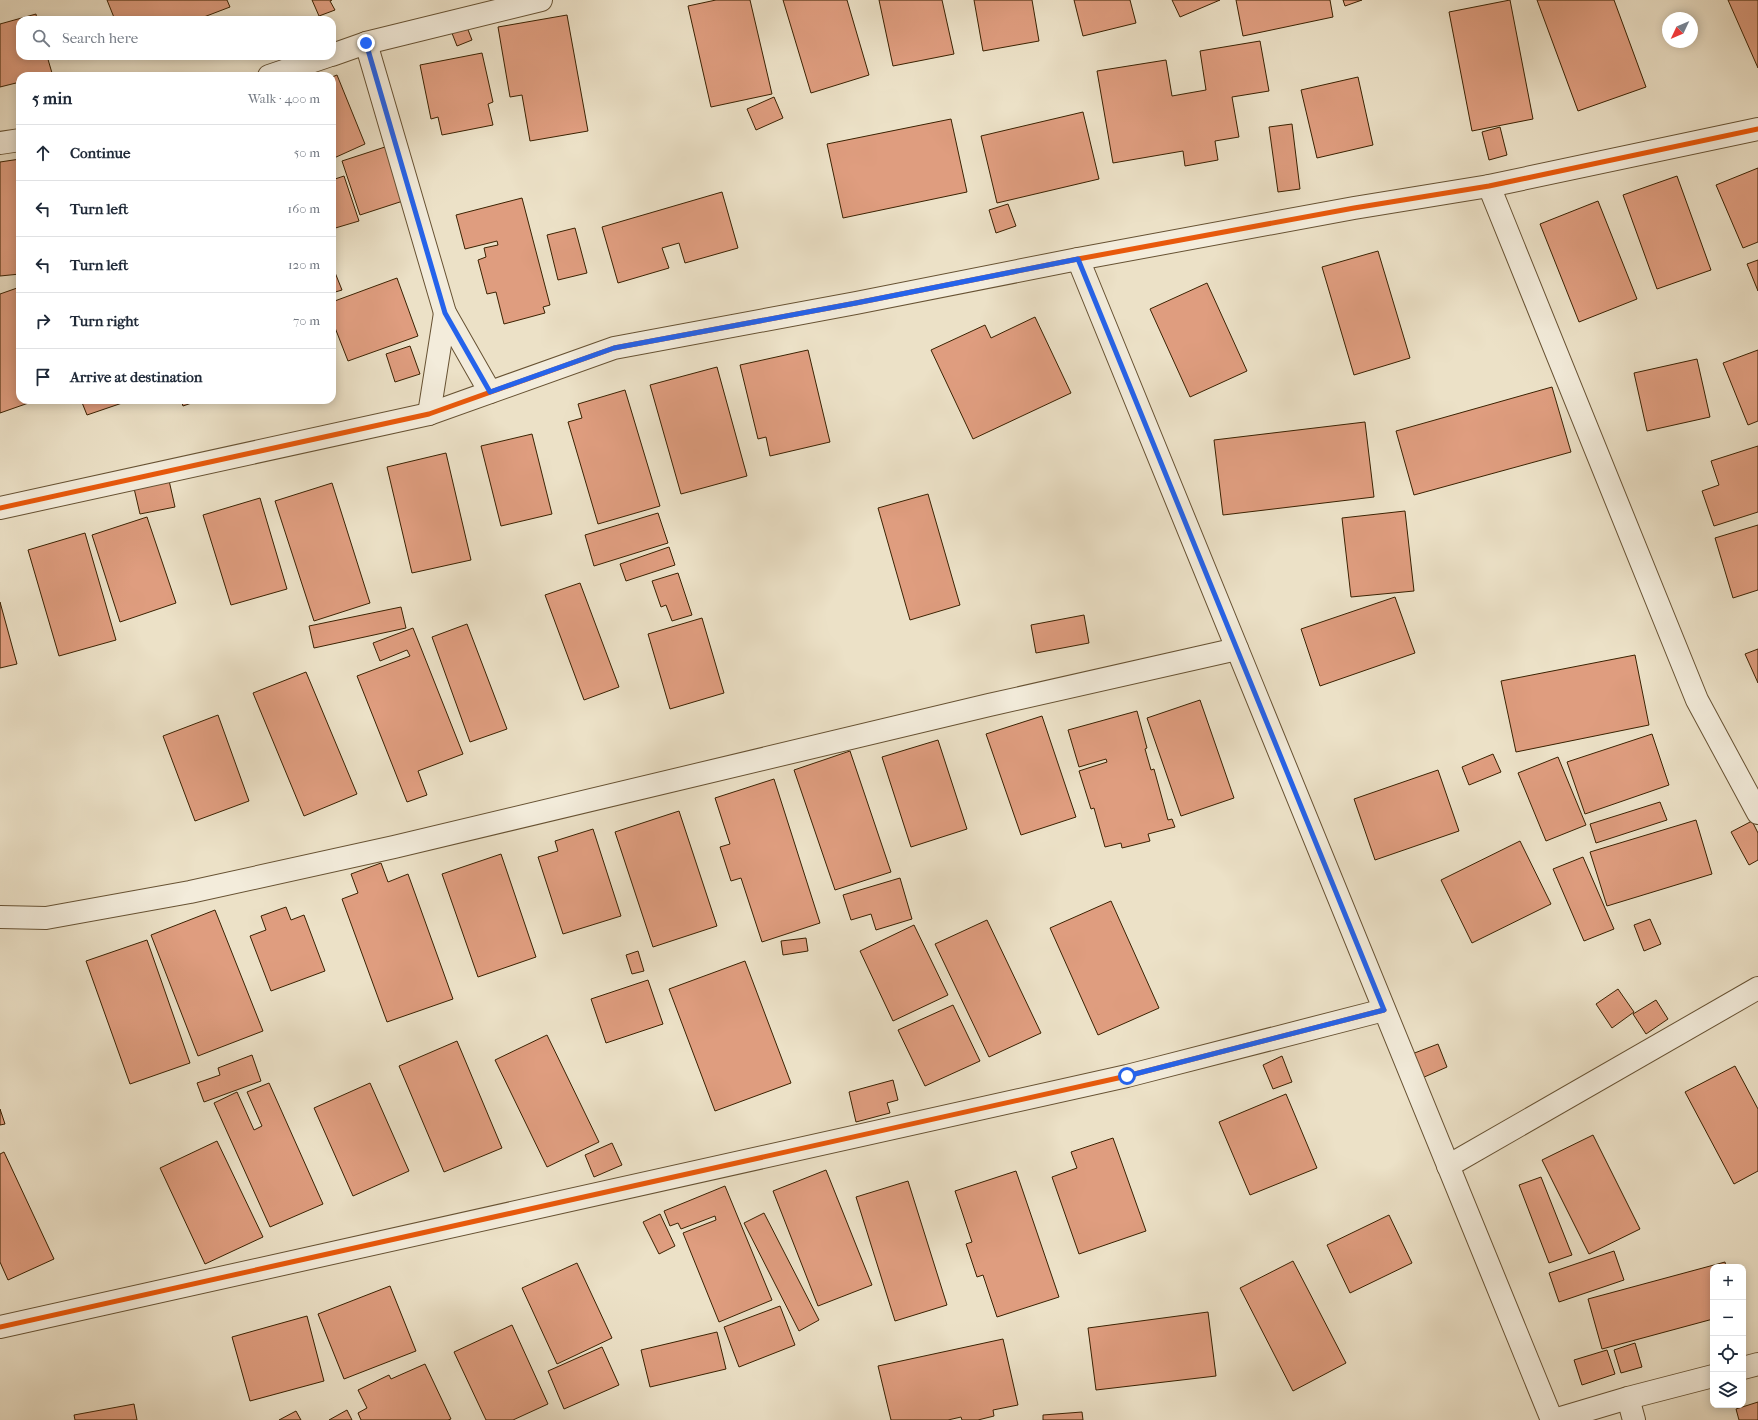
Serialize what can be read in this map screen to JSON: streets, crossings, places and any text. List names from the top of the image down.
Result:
{
  "north": "bottom left",
  "page": {
    "search": "Search here",
    "heading": ["5 min", "Walk · 400 m"],
    "list": [
      ["Continue", "50 m"],
      ["Turn left", "160 m"],
      ["Turn left", "120 m"],
      ["Turn right", "70 m"],
      "Arrive at destination"
    ],
    "map_buttons": ["+", "−"]
  }
}
